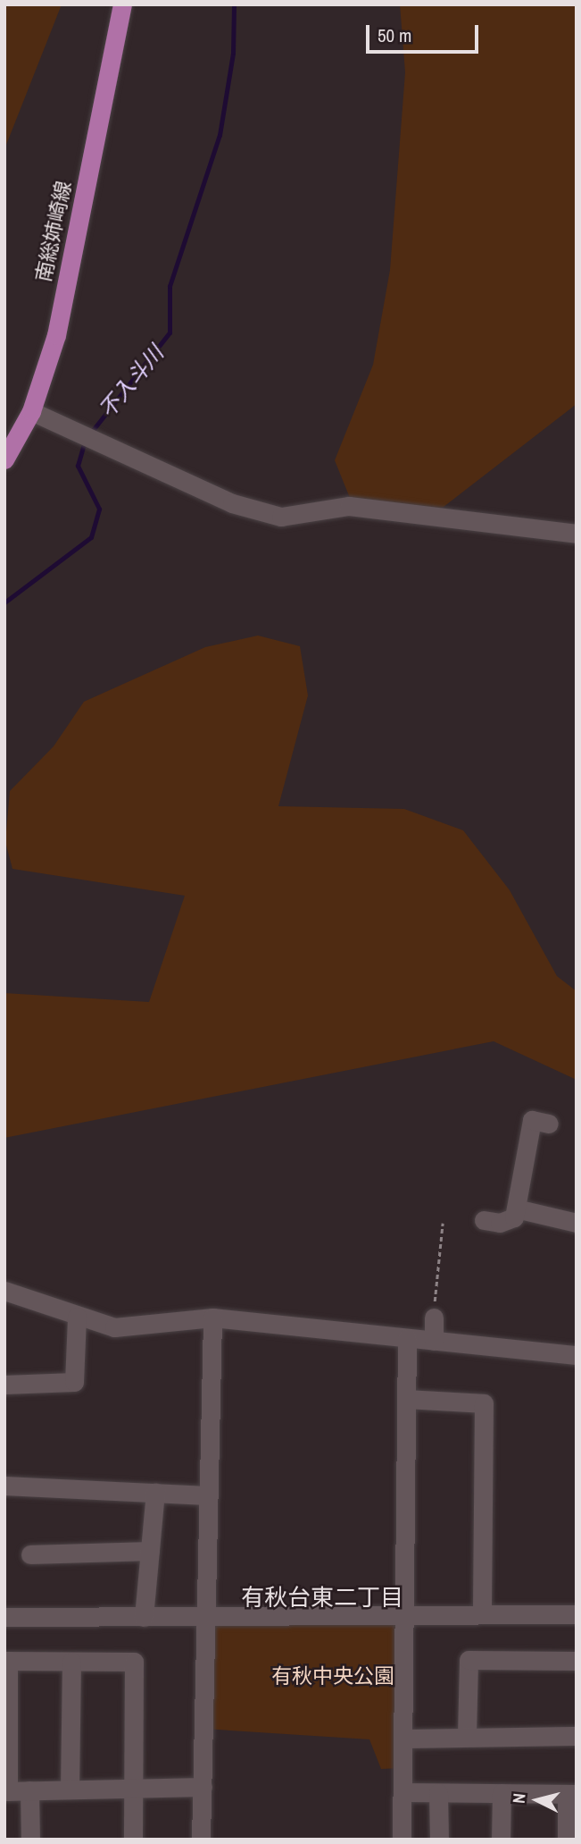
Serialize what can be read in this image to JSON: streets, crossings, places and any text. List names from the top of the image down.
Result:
{
  "streets": {
    "main road": ["南総姉崎線"]
  },
  "districts": ["有秋台東二丁目"],
  "water": ["不入斗川"],
  "parks": ["有秋中央公園"],
  "scale_bar": "50 m",
  "north": "left"
}
